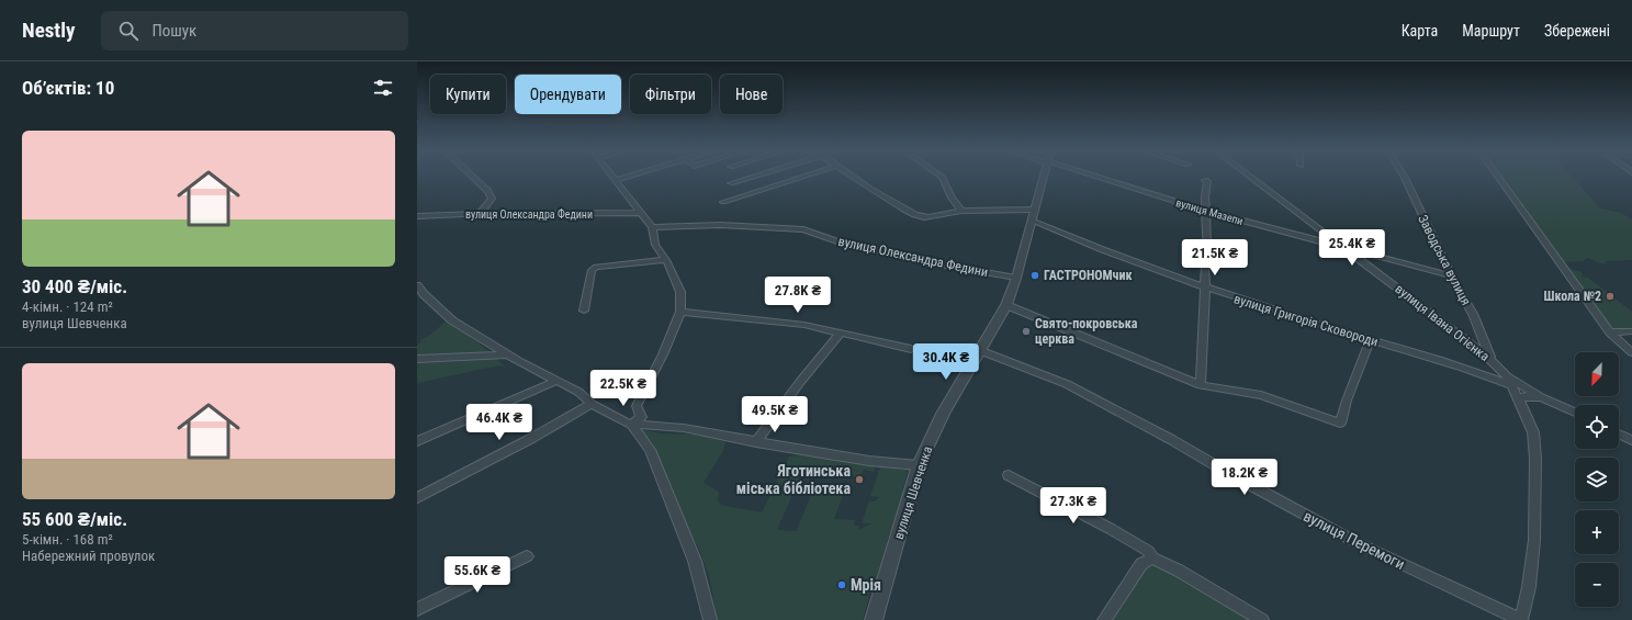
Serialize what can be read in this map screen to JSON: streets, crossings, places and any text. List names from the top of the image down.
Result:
{
  "streets": {
    "street": [
      "вулиця Мазепи",
      "вулиця Олександра Федини",
      "Заводська вулиця",
      "вулиця Григорія Сковороди",
      "вулиця Івана Огієнка",
      "вулиця Шевченка",
      "вулиця Перемоги"
    ]
  },
  "crossings": [
    ["вулиця Мазепи", "Заводська вулиця"],
    ["вулиця Мазепи", "вулиця Івана Огієнка"],
    ["вулиця Олександра Федини", "вулиця Шевченка"],
    ["Заводська вулиця", "вулиця Івана Огієнка"],
    ["вулиця Григорія Сковороди", "вулиця Шевченка"],
    ["вулиця Шевченка", "вулиця Перемоги"]
  ],
  "places": [
    "ГАСТРОНОМчик",
    "Школа №2",
    "Свято-покровська церква",
    "Яготинська міська бібліотека",
    "Мрія"
  ],
  "north": "bottom left",
  "page": {
    "header": "Nestly",
    "search": "Пошук",
    "nav": ["Карта", "Маршрут", "Збережені"],
    "heading": "Об’єктів: 10",
    "chip": [
      "Купити",
      "Орендувати",
      "Фільтри",
      "Нове"
    ],
    "list": [
      {
        "name": "30 400 ₴/міс.",
        "note": "4-кімн. · 124 m² · вулиця Шевченка"
      },
      {
        "name": "55 600 ₴/міс.",
        "note": "5-кімн. · 168 m² · Набережний провулок"
      }
    ],
    "price": [
      "25.4K ₴",
      "21.5K ₴",
      "27.8K ₴",
      "30.4K ₴",
      "22.5K ₴",
      "49.5K ₴",
      "46.4K ₴",
      "18.2K ₴",
      "27.3K ₴",
      "55.6K ₴"
    ],
    "map_buttons": ["+", "−"]
  }
}
